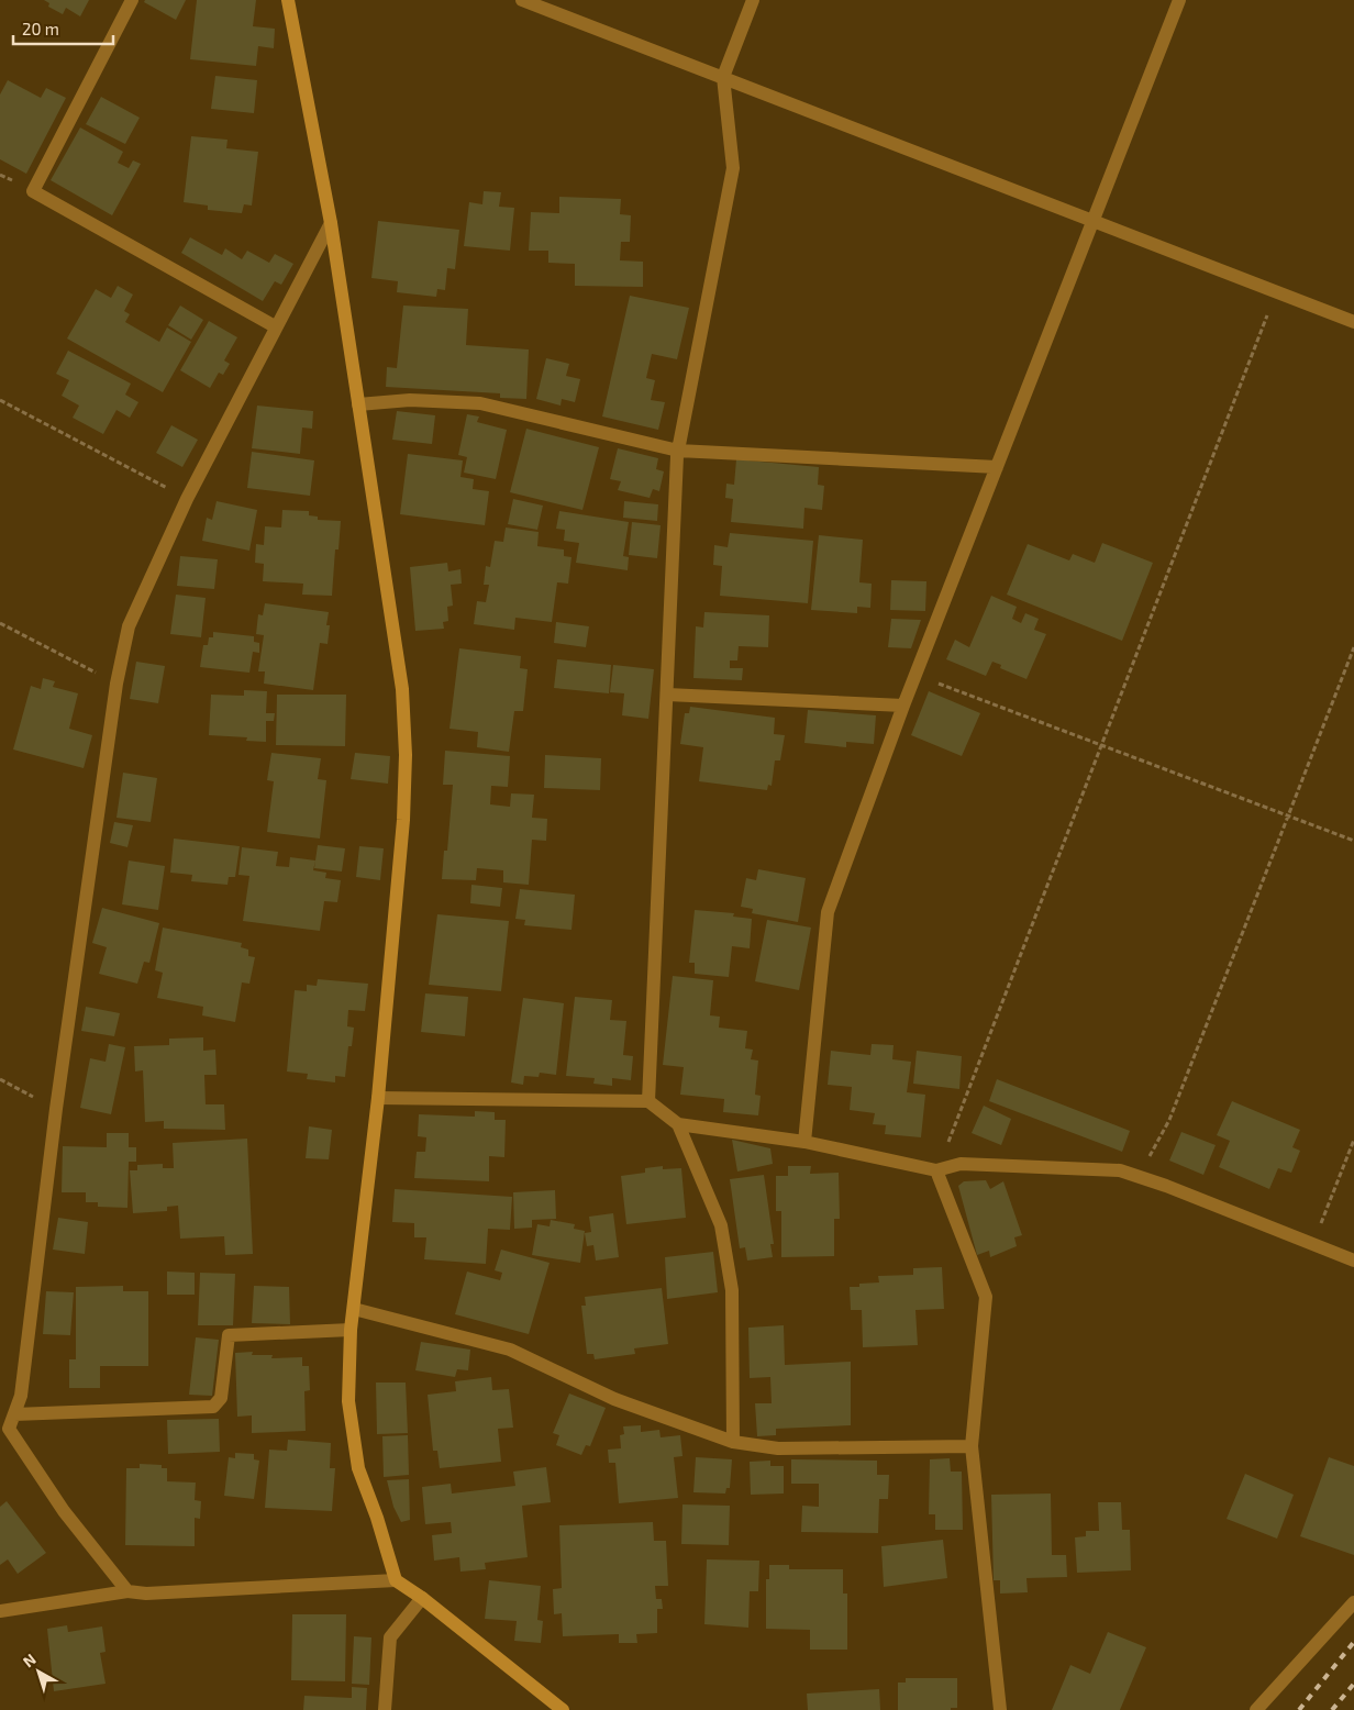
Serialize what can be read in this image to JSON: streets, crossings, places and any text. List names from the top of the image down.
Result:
{
  "scale_bar": "20 m",
  "north": "top left"
}
